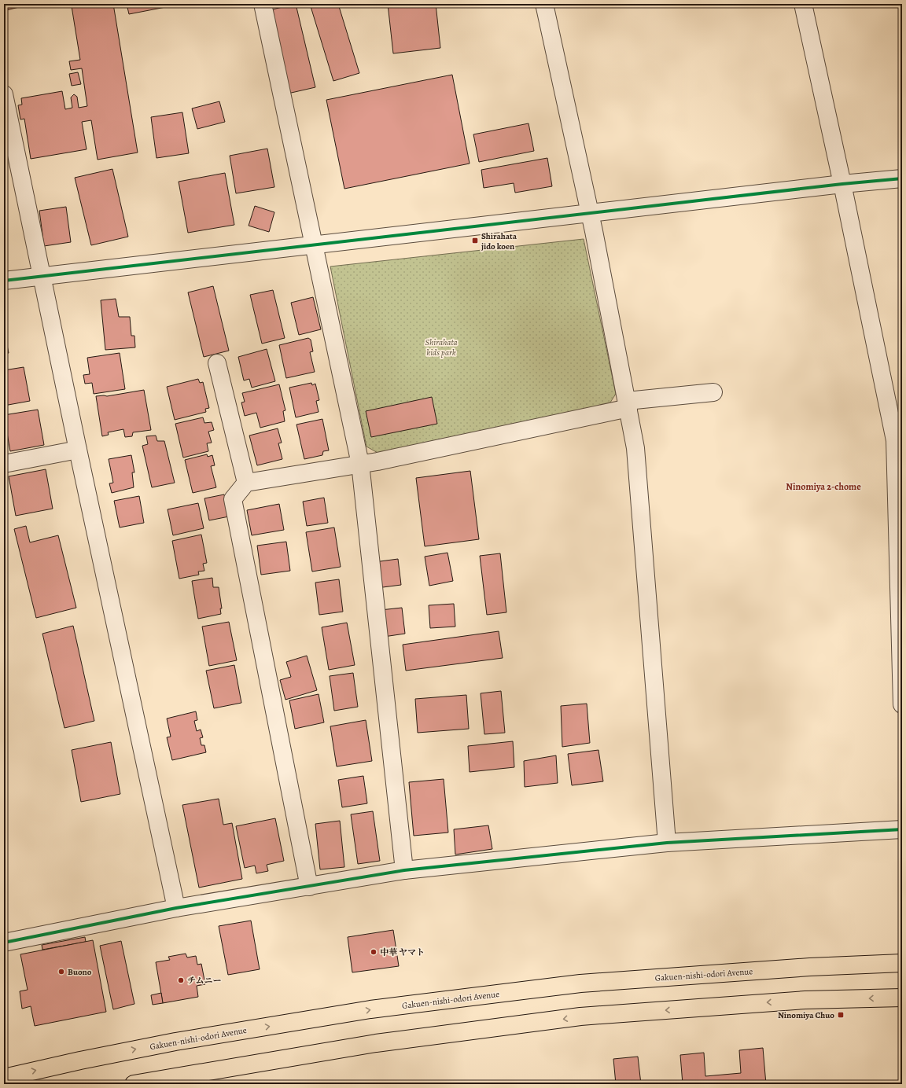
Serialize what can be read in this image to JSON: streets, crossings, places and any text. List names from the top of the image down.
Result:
{
  "streets": {
    "main road": ["Gakuen-nishi-odori Avenue"]
  },
  "districts": ["Ninomiya 2-chome"],
  "parks": ["Shirahata kids park"],
  "places": {
    "transit": ["Shirahata jido koen", "Ninomiya Chuo"],
    "other": ["中華 ヤマト", "Buono", "チムニー"]
  }
}
